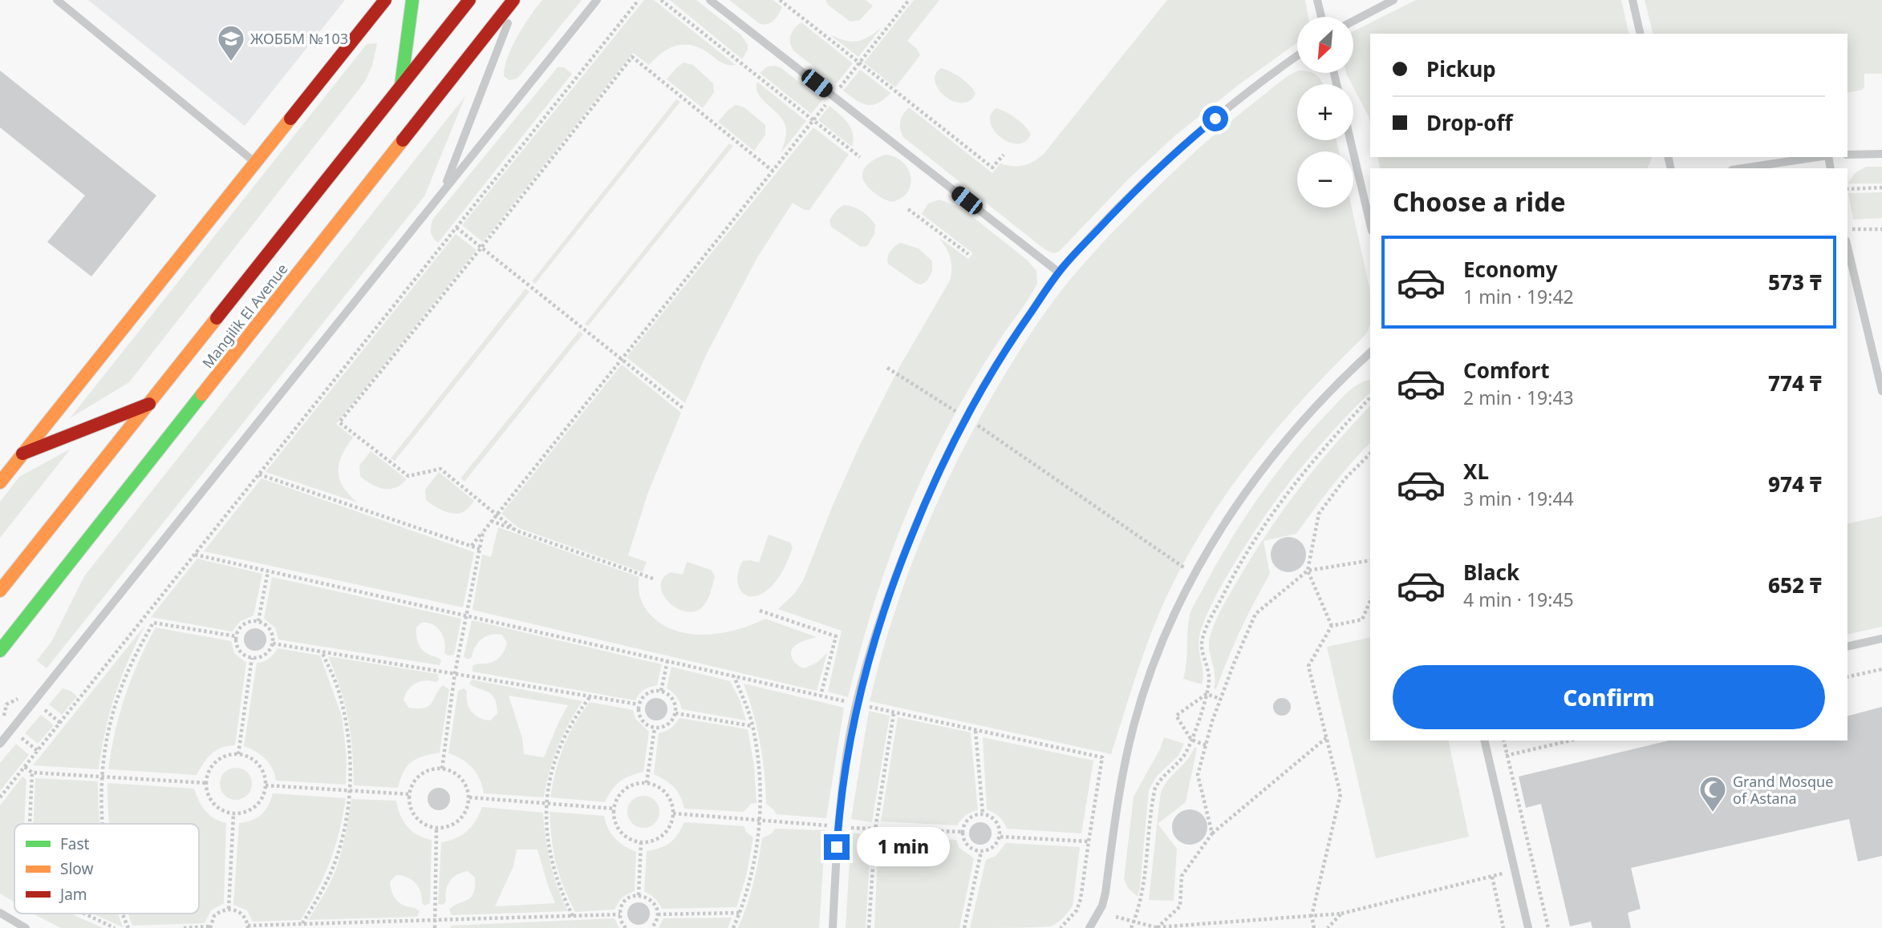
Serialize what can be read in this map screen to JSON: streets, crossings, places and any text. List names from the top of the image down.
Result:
{
  "streets": {
    "main road": ["Mangilik El Avenue"]
  },
  "places": {
    "school or university": ["ЖОББМ №103"],
    "mosque": ["Grand Mosque of Astana"]
  },
  "legend": ["Fast", "Slow", "Jam"],
  "north": "bottom left",
  "page": {
    "map_buttons": ["+", "−"],
    "banner": ["Pickup", "Drop-off"],
    "heading": "Choose a ride",
    "list": [
      {
        "name": "Economy",
        "note": "1 min · 19:42",
        "value": "573 ₸"
      },
      {
        "name": "Comfort",
        "note": "2 min · 19:43",
        "value": "774 ₸"
      },
      {
        "name": "XL",
        "note": "3 min · 19:44",
        "value": "974 ₸"
      },
      {
        "name": "Black",
        "note": "4 min · 19:45",
        "value": "652 ₸"
      }
    ],
    "buttons": "Confirm",
    "bubble": "1 min"
  }
}
